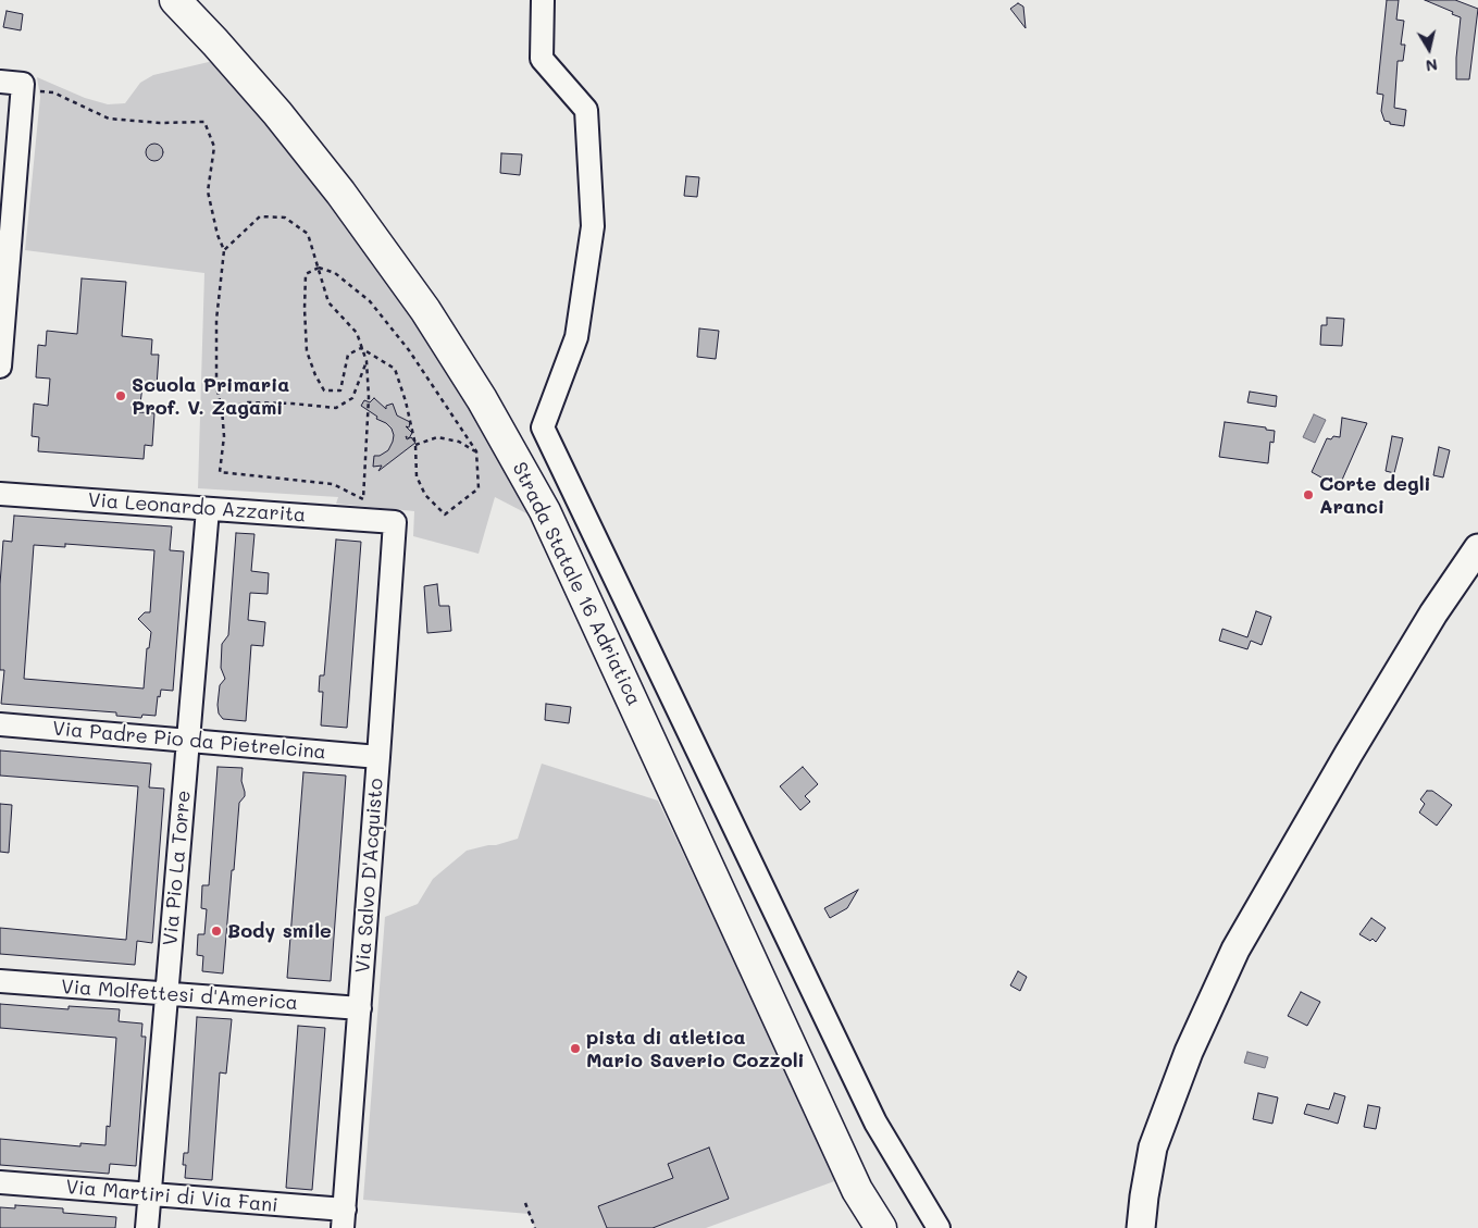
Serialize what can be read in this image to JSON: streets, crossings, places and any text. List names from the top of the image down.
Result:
{
  "streets": {
    "highway": ["Strada Statale 16 Adriatica"],
    "street": [
      "Via Leonardo Azzarita",
      "Via Padre Pio da Pietrelcina",
      "Via Pio La Torre",
      "Via Salvo D'Acquisto",
      "Via Molfettesi d'America",
      "Via Martiri di Via Fani"
    ]
  },
  "crossings": [
    ["Via Leonardo Azzarita", "Via Pio La Torre"],
    ["Via Leonardo Azzarita", "Via Salvo D'Acquisto"],
    ["Via Padre Pio da Pietrelcina", "Via Pio La Torre"],
    ["Via Padre Pio da Pietrelcina", "Via Salvo D'Acquisto"],
    ["Via Pio La Torre", "Via Molfettesi d'America"],
    ["Via Pio La Torre", "Via Martiri di Via Fani"],
    ["Via Salvo D'Acquisto", "Via Molfettesi d'America"],
    ["Via Salvo D'Acquisto", "Via Martiri di Via Fani"]
  ],
  "places": [
    "Scuola Primaria Prof. V. Zagami",
    "Corte degli Aranci",
    "Body smile",
    "pista di atletica Mario Saverio Cozzoli"
  ],
  "north": "bottom"
}
